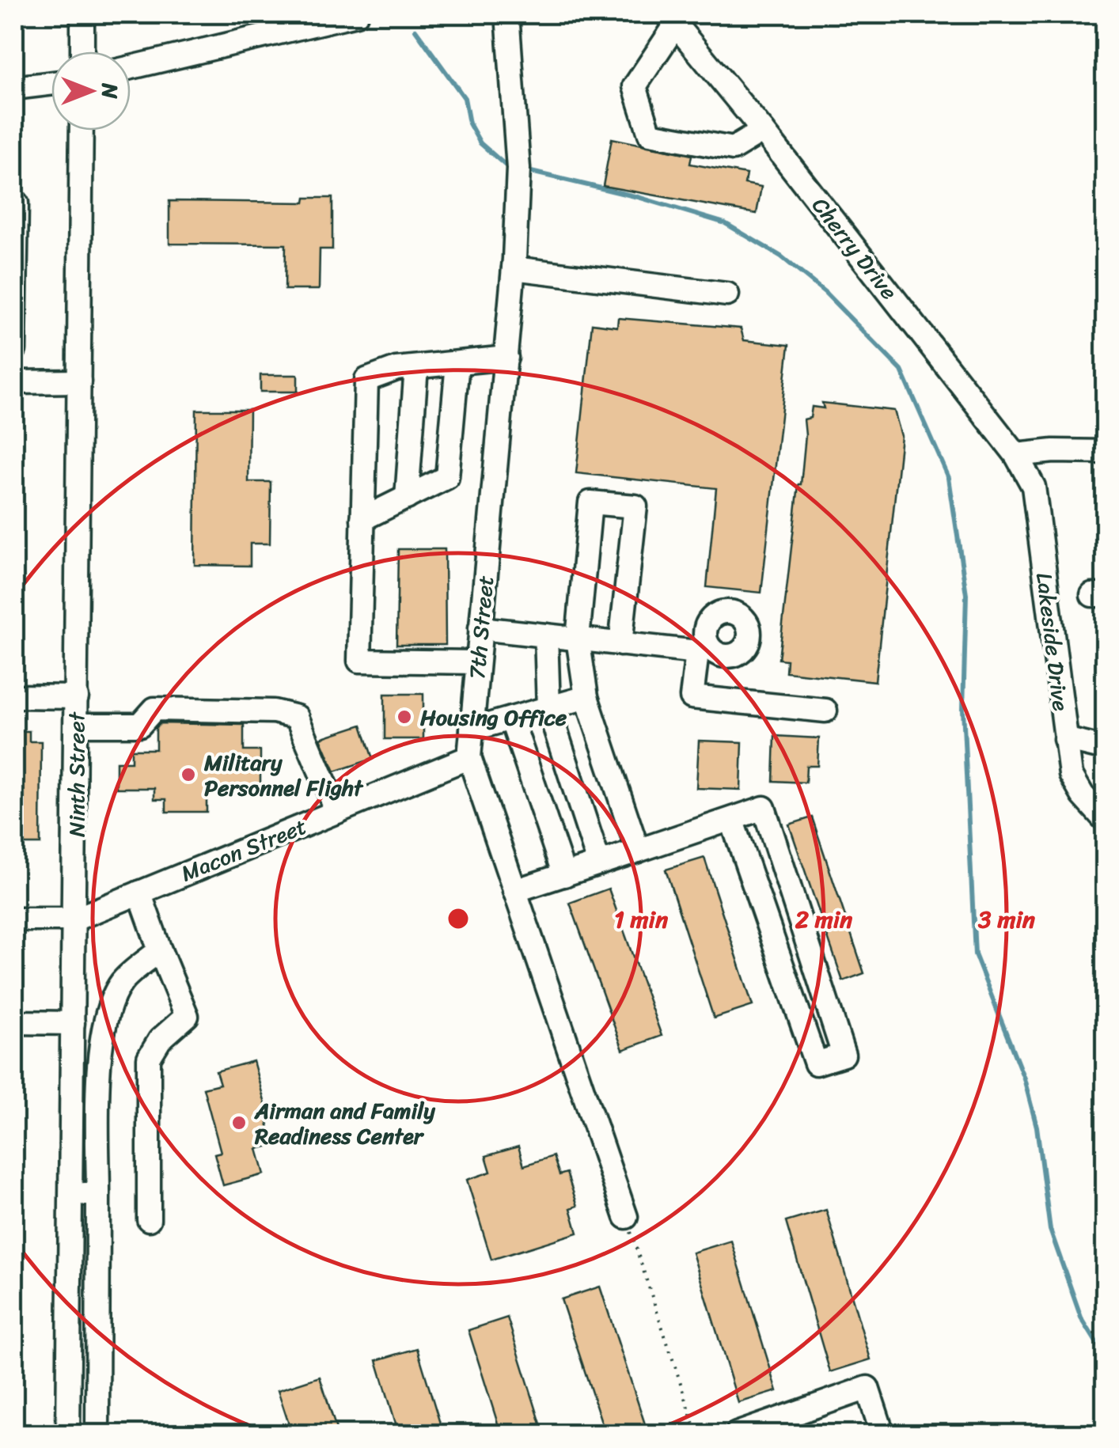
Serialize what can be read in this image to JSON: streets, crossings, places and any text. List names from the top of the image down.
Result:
{
  "streets": {
    "street": [
      "Cherry Drive",
      "7th Street",
      "Lakeside Drive",
      "Ninth Street",
      "Macon Street"
    ]
  },
  "crossings": [
    ["Cherry Drive", "Lakeside Drive"],
    ["7th Street", "Macon Street"],
    ["Ninth Street", "Macon Street"]
  ],
  "places": ["Housing Office", "Military Personnel Flight", "Airman and Family Readiness Center"],
  "north": "right",
  "rings": ["1 min", "2 min", "3 min"]
}
